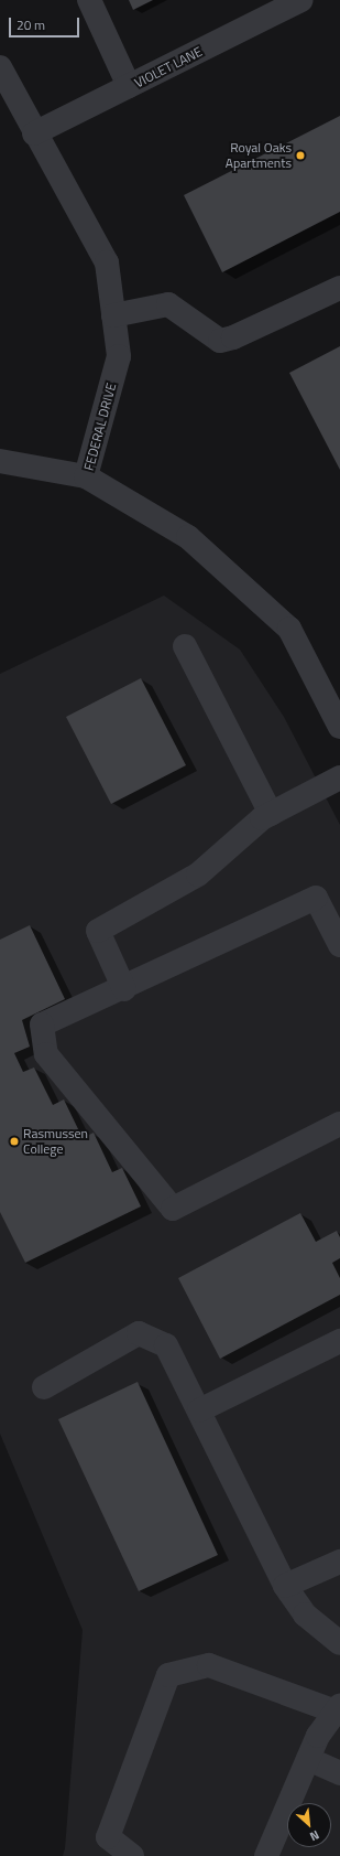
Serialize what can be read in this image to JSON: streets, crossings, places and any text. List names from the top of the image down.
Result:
{
  "streets": {
    "street": ["VIOLET LANE", "FEDERAL DRIVE"]
  },
  "crossings": [
    ["VIOLET LANE", "FEDERAL DRIVE"]
  ],
  "places": ["Royal Oaks Apartments", "Rasmussen College"],
  "scale_bar": "20 m",
  "north": "bottom right"
}
